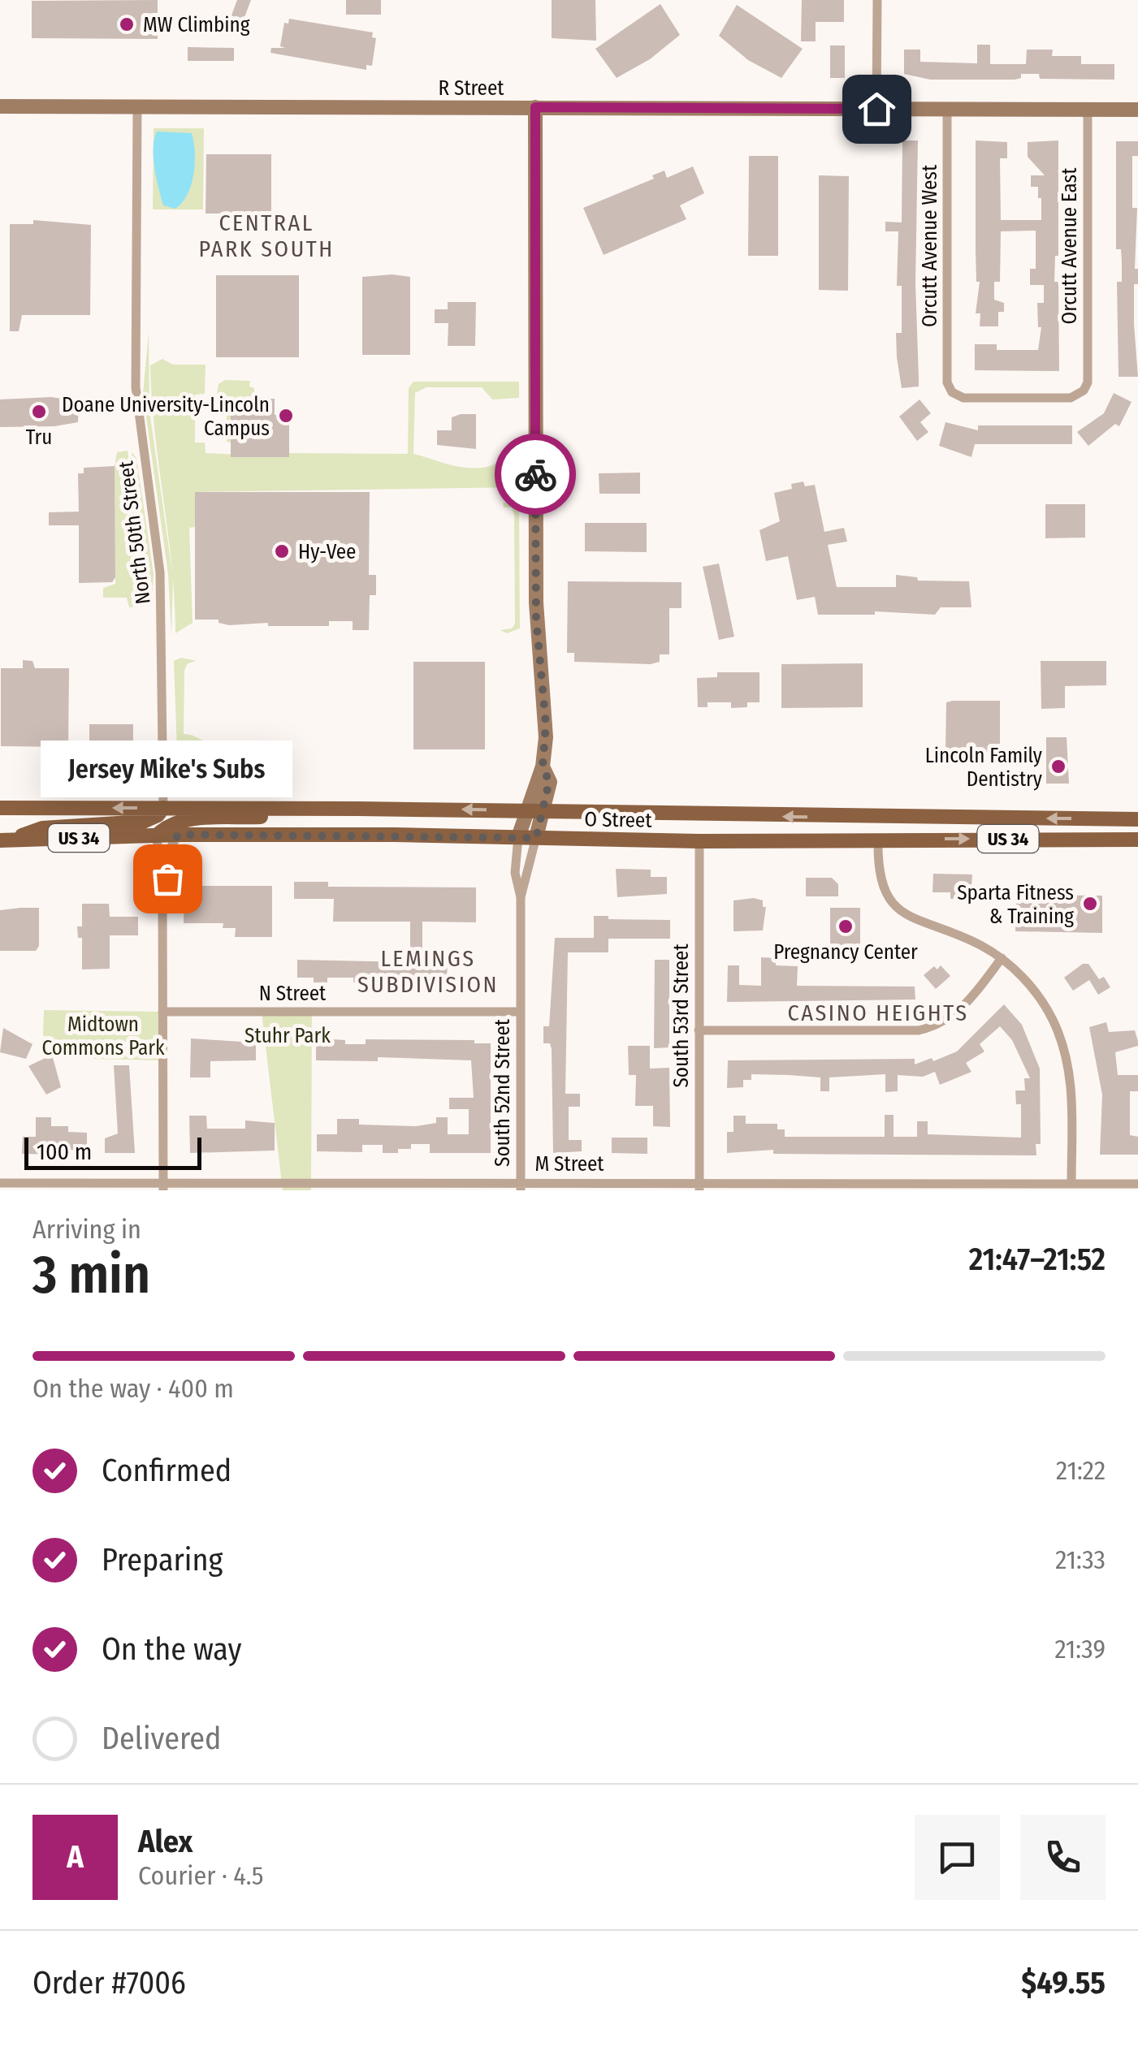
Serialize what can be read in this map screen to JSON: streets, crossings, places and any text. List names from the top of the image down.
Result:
{
  "streets": {
    "main road": ["R Street", "O Street", "US 34"],
    "street": [
      "Orcutt Avenue West",
      "Orcutt Avenue East",
      "North 50th Street",
      "N Street",
      "South 53rd Street",
      "South 52nd Street",
      "M Street"
    ]
  },
  "crossings": [
    ["R Street", "Orcutt Avenue West"],
    ["R Street", "Orcutt Avenue East"],
    ["R Street", "North 50th Street"],
    ["Orcutt Avenue West", "Orcutt Avenue East"],
    ["North 50th Street", "O Street"],
    ["O Street", "South 53rd Street"],
    ["O Street", "South 52nd Street"],
    ["N Street", "South 52nd Street"],
    ["South 53rd Street", "M Street"],
    ["South 52nd Street", "M Street"]
  ],
  "districts": ["CENTRAL PARK SOUTH", "LEMINGS SUBDIVISION", "CASINO HEIGHTS"],
  "parks": ["Midtown Commons Park", "Stuhr Park"],
  "places": [
    "MW Climbing",
    "Tru",
    "Doane University-Lincoln Campus",
    "Hy-Vee",
    "Lincoln Family Dentistry",
    "Jersey Mike's Subs",
    "Sparta Fitness & Training",
    "Pregnancy Center"
  ],
  "scale_bar": "100 m",
  "page": {
    "bubble": "Jersey Mike's Subs",
    "scale": "100 m",
    "heading": ["3 min", "Arriving in", "21:47–21:52"],
    "panel": [
      "Alex",
      "Courier · 4.5",
      "Order #7006",
      "$49.55"
    ],
    "bar": "On the way · 400 m",
    "list": [
      ["Confirmed", "21:22"],
      ["Preparing", "21:33"],
      ["On the way", "21:39"],
      "Delivered"
    ],
    "round": "A"
  }
}
